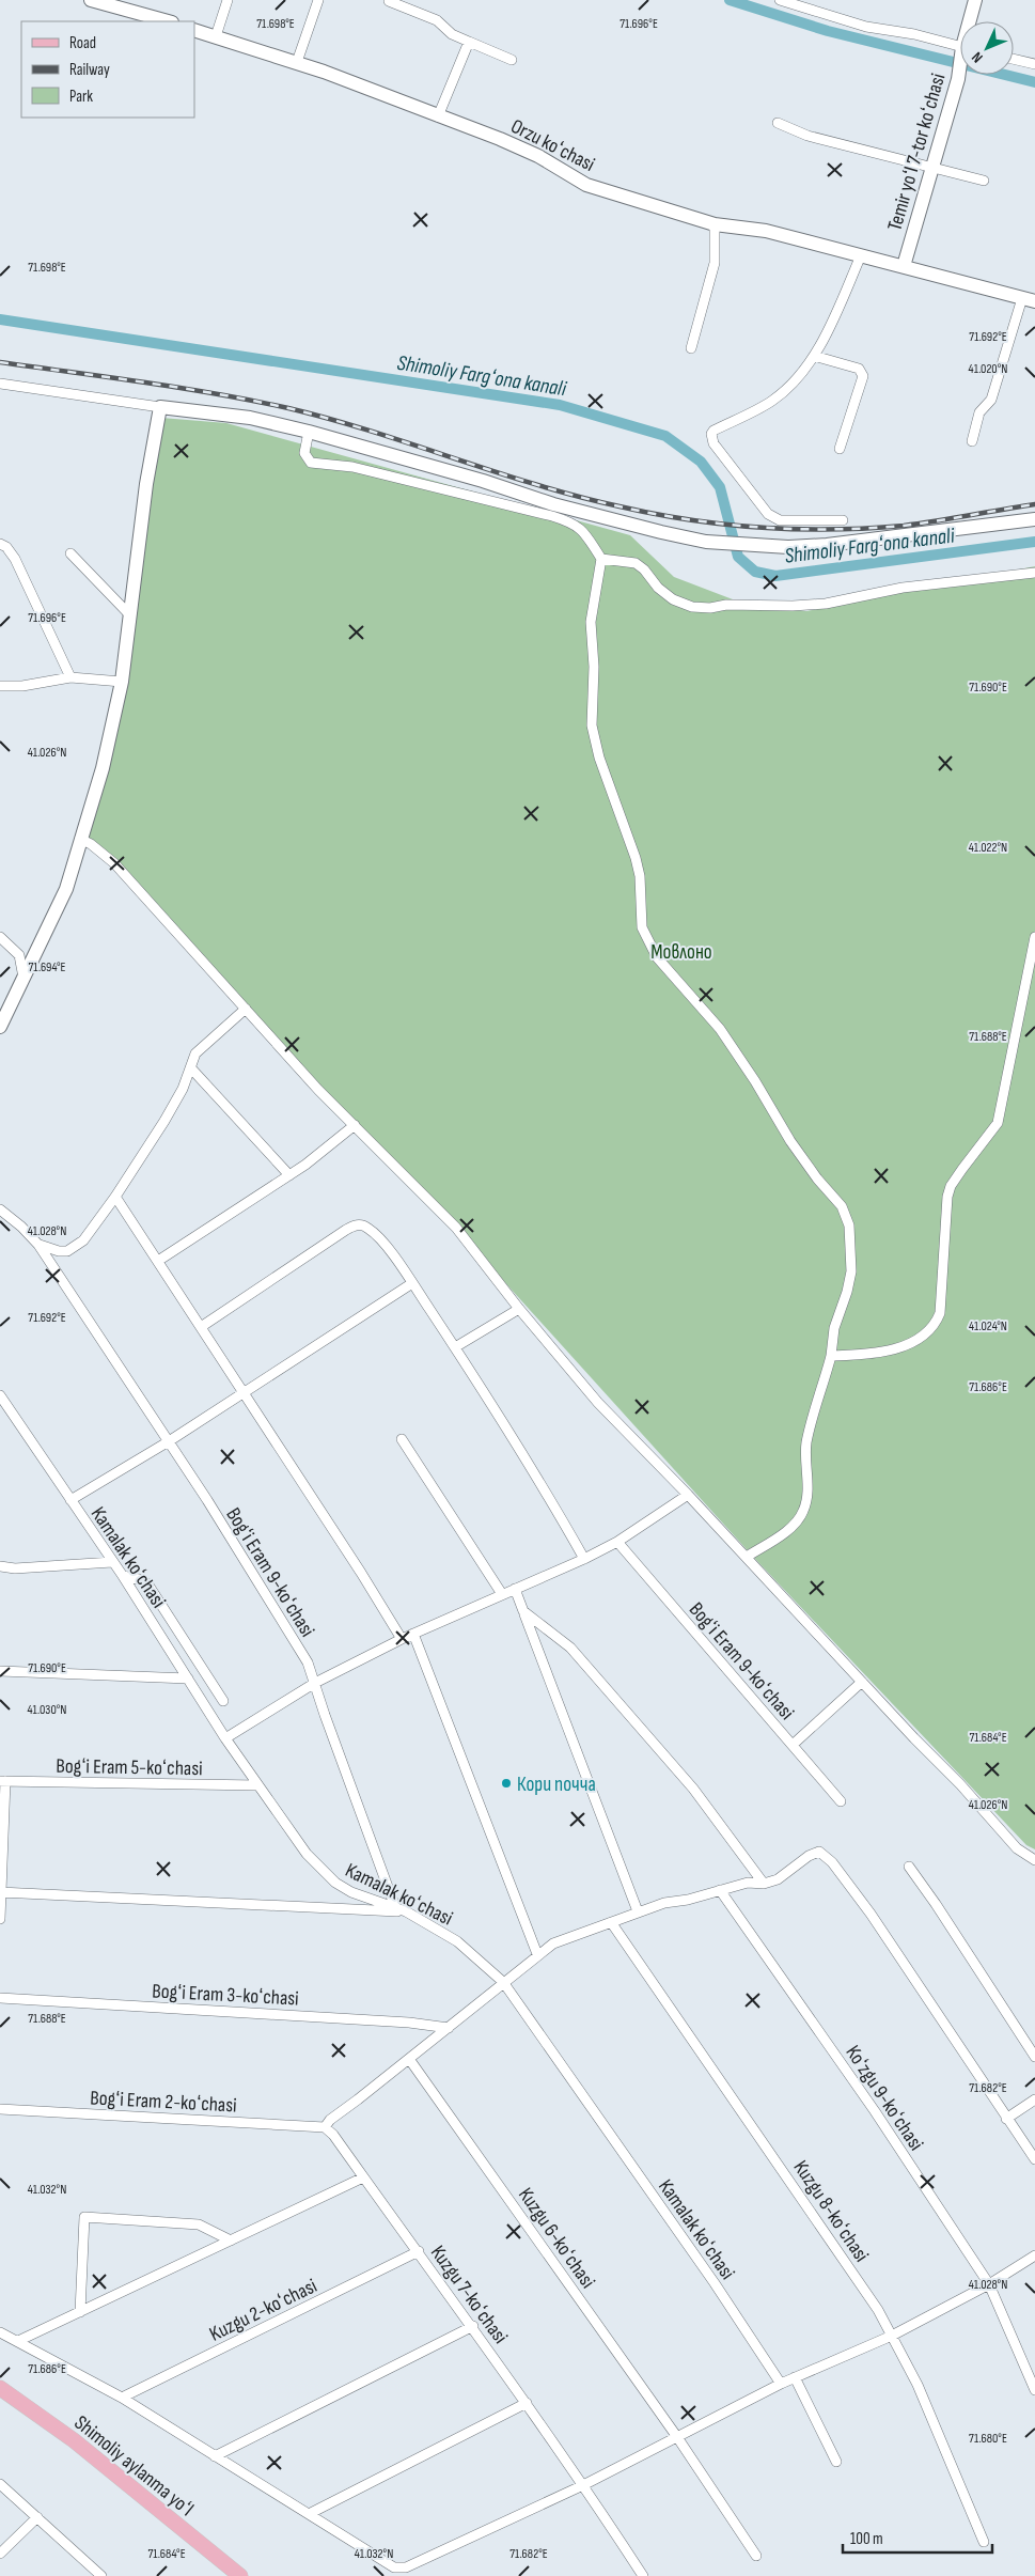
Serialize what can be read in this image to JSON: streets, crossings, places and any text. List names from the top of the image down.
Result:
{
  "streets": {
    "main road": ["Shimoliy aylanma yoʻl"],
    "street": [
      "Orzu koʻchasi",
      "Temir yoʻl 7-tor koʻchasi",
      "Kamalak koʻchasi",
      "Bogʻi Eram 9-koʻchasi",
      "Bogʻi Eram 5-koʻchasi",
      "Bogʻi Eram 3-koʻchasi",
      "Koʻzgu 9-koʻchasi",
      "Bogʻi Eram 2-koʻchasi",
      "Kuzgu 8-koʻchasi",
      "Kuzgu 6-koʻchasi",
      "Kuzgu 7-koʻchasi",
      "Kuzgu 2-koʻchasi"
    ]
  },
  "crossings": [
    ["Orzu koʻchasi", "Temir yoʻl 7-tor koʻchasi"],
    ["Kamalak koʻchasi", "Bogʻi Eram 9-koʻchasi"],
    ["Kamalak koʻchasi", "Bogʻi Eram 5-koʻchasi"],
    ["Bogʻi Eram 2-koʻchasi", "Kuzgu 7-koʻchasi"],
    ["Kuzgu 7-koʻchasi", "Kuzgu 2-koʻchasi"]
  ],
  "water": ["Shimoliy Fargʻona kanali"],
  "parks": ["Мовлоно"],
  "places": ["Кори почча"],
  "legend": ["Road", "Railway", "Park"],
  "scale_bar": "100 m",
  "north": "bottom left",
  "coordinates": [
    "71.698°E",
    "71.696°E",
    "71.692°E",
    "41.020°N",
    "71.690°E",
    "41.026°N",
    "41.022°N",
    "71.694°E",
    "71.688°E",
    "41.028°N",
    "41.024°N",
    "71.686°E",
    "41.030°N",
    "71.684°E",
    "71.682°E",
    "41.032°N",
    "71.680°E"
  ]
}
